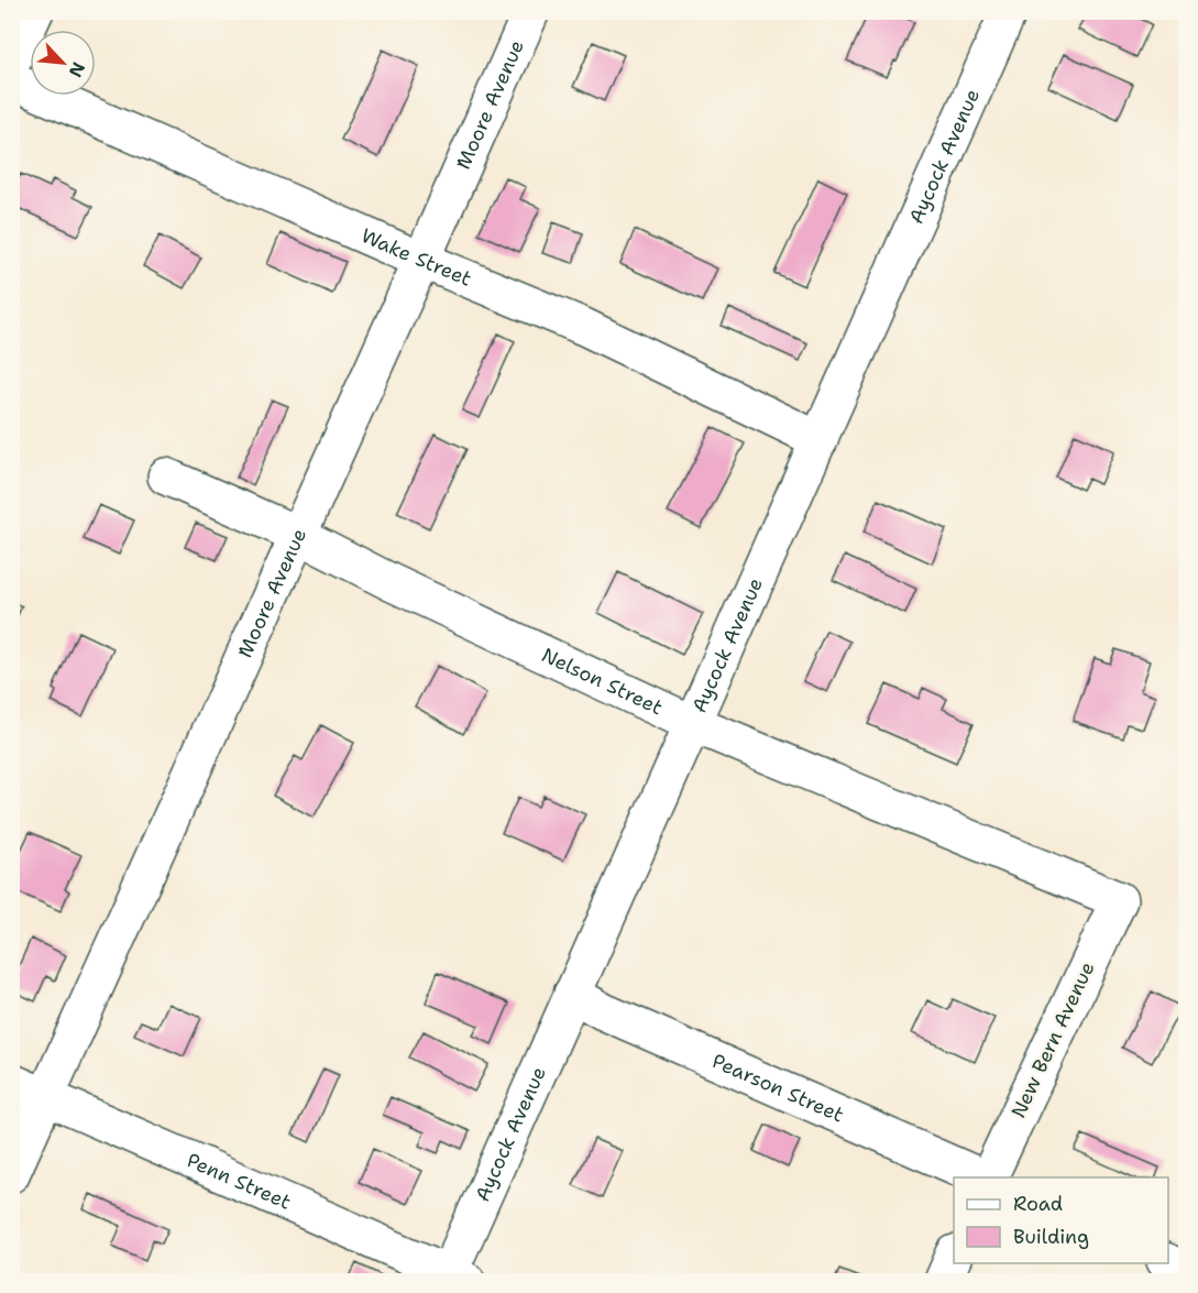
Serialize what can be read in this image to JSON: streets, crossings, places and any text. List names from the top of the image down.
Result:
{
  "streets": {
    "street": [
      "Moore Avenue",
      "Aycock Avenue",
      "Wake Street",
      "Nelson Street",
      "New Bern Avenue",
      "Pearson Street",
      "Penn Street"
    ]
  },
  "crossings": [
    ["Moore Avenue", "Wake Street"],
    ["Moore Avenue", "Nelson Street"],
    ["Moore Avenue", "Penn Street"],
    ["Aycock Avenue", "Wake Street"],
    ["Aycock Avenue", "Nelson Street"],
    ["Aycock Avenue", "Pearson Street"],
    ["Aycock Avenue", "Penn Street"],
    ["Nelson Street", "New Bern Avenue"]
  ],
  "legend": ["Road", "Building"],
  "north": "bottom right"
}
